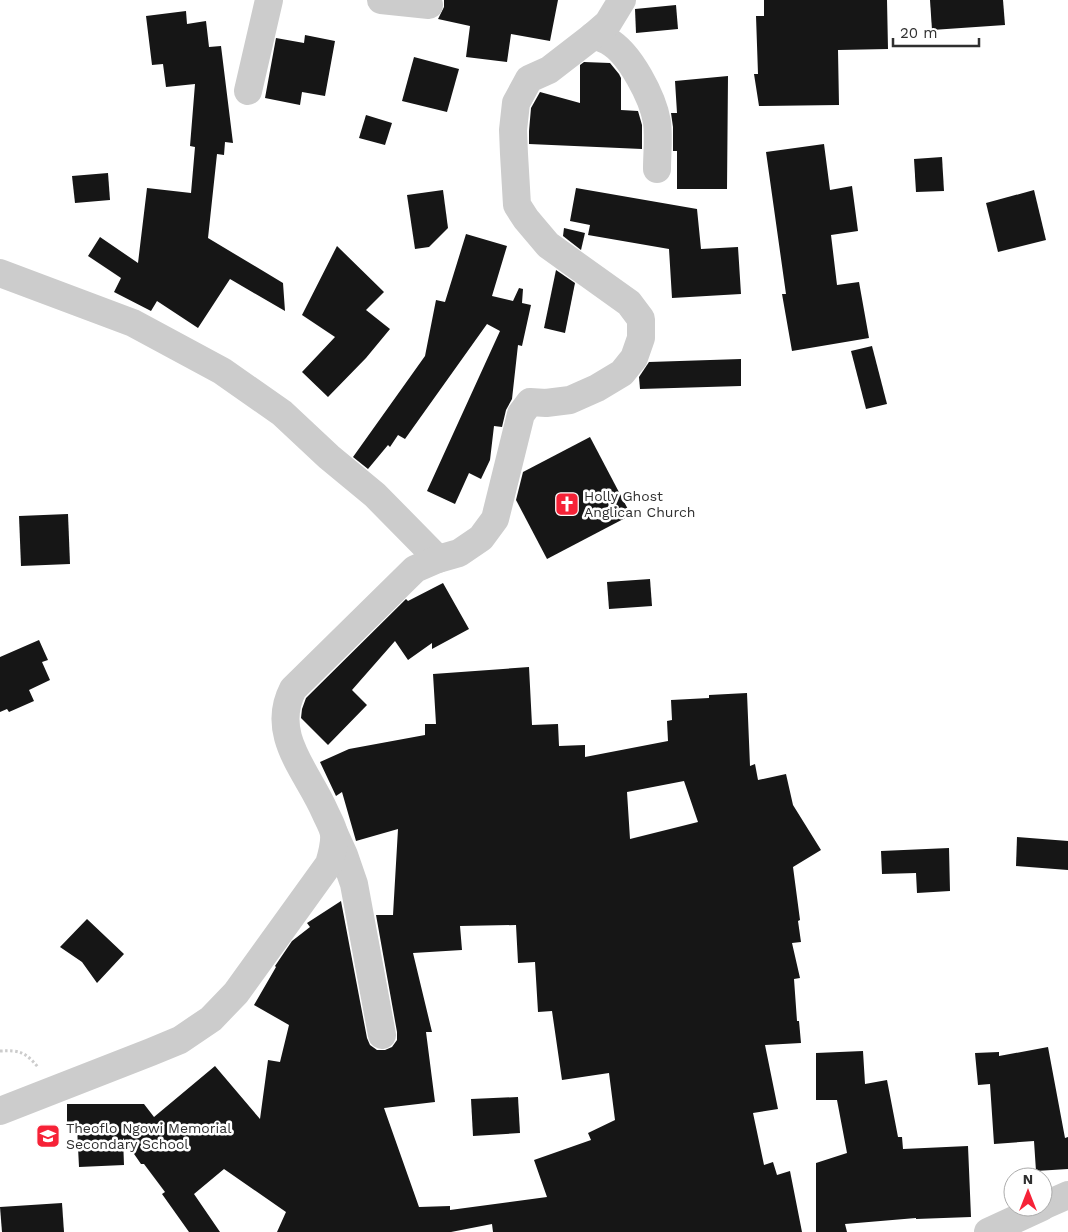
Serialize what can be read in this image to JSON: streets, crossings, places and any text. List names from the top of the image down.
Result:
{
  "places": {
    "church": ["Holly Ghost Anglican Church"],
    "school or university": ["Theoflo Ngowi Memorial Secondary School"]
  },
  "scale_bar": "20 m",
  "north": "top"
}
